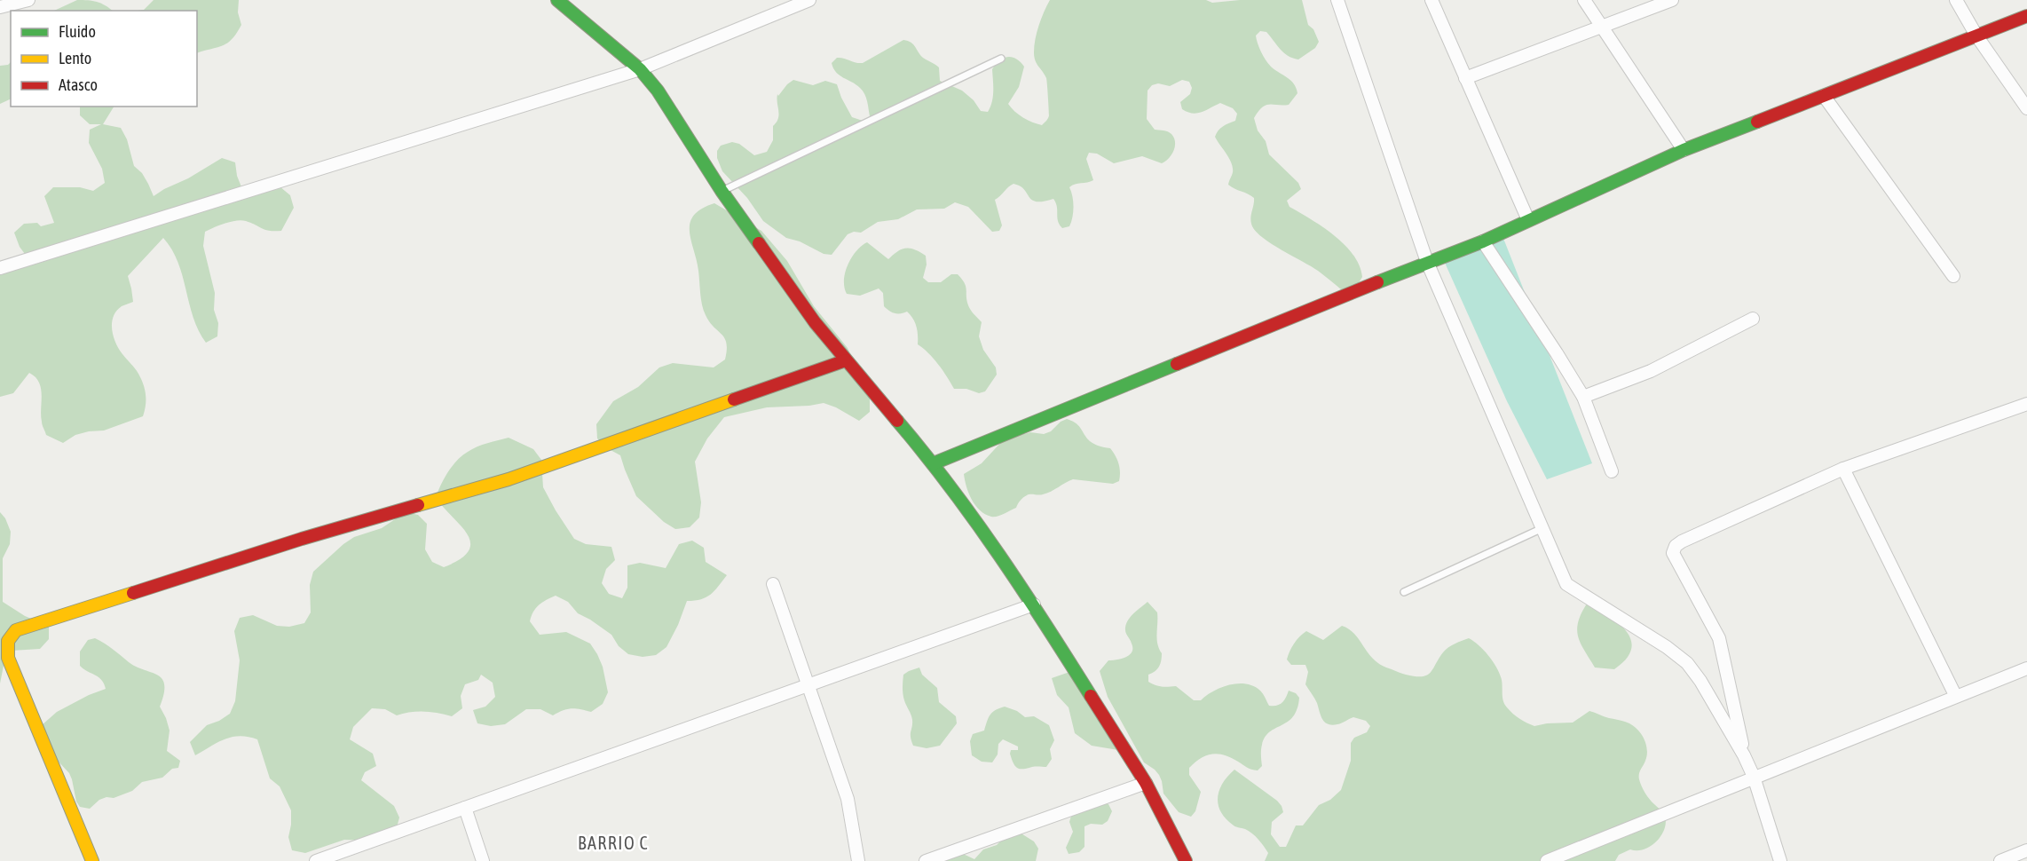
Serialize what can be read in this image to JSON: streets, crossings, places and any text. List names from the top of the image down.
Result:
{
  "districts": ["BARRIO C"],
  "legend": ["Fluido", "Lento", "Atasco"]
}
